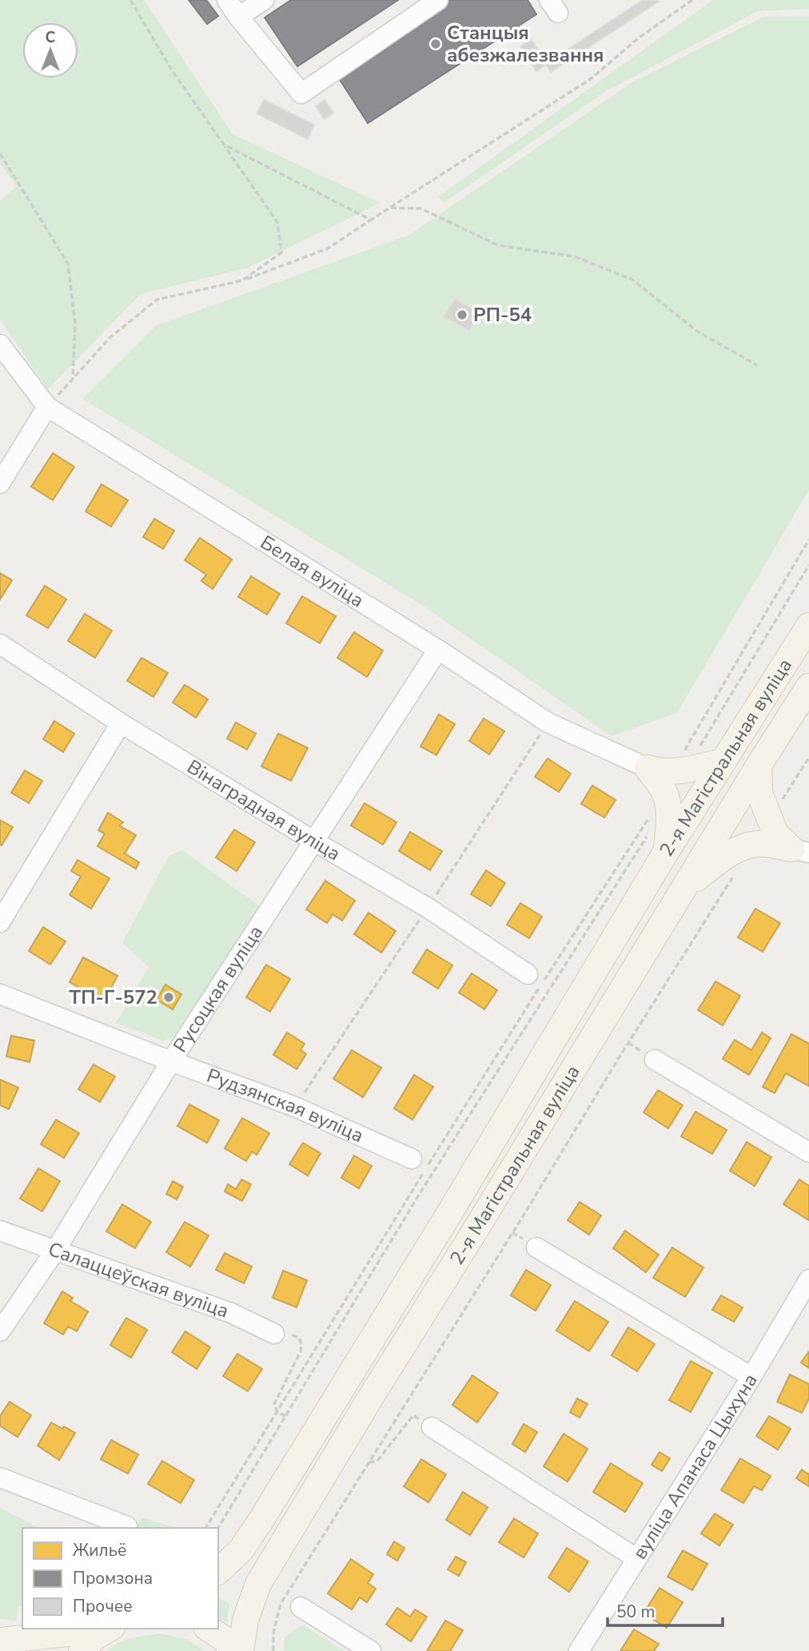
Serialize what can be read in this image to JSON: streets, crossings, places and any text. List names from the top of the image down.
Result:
{
  "streets": {
    "main road": ["2-я Магістральная вуліца"],
    "street": [
      "Белая вуліца",
      "Вінаградная вуліца",
      "Русоцкая вуліца",
      "Рудзянская вуліца",
      "Салаццеўская вуліца",
      "вуліца Апанаса Цыхуна"
    ]
  },
  "crossings": [
    ["Белая вуліца", "Русоцкая вуліца"],
    ["Вінаградная вуліца", "Русоцкая вуліца"],
    ["Русоцкая вуліца", "Рудзянская вуліца"],
    ["Русоцкая вуліца", "Салаццеўская вуліца"]
  ],
  "places": ["Станцыя абезжалезвання", "РП-54", "ТП-Г-572"],
  "legend": ["Жильё", "Промзона", "Прочее"],
  "scale_bar": "50 m",
  "north": "top"
}
